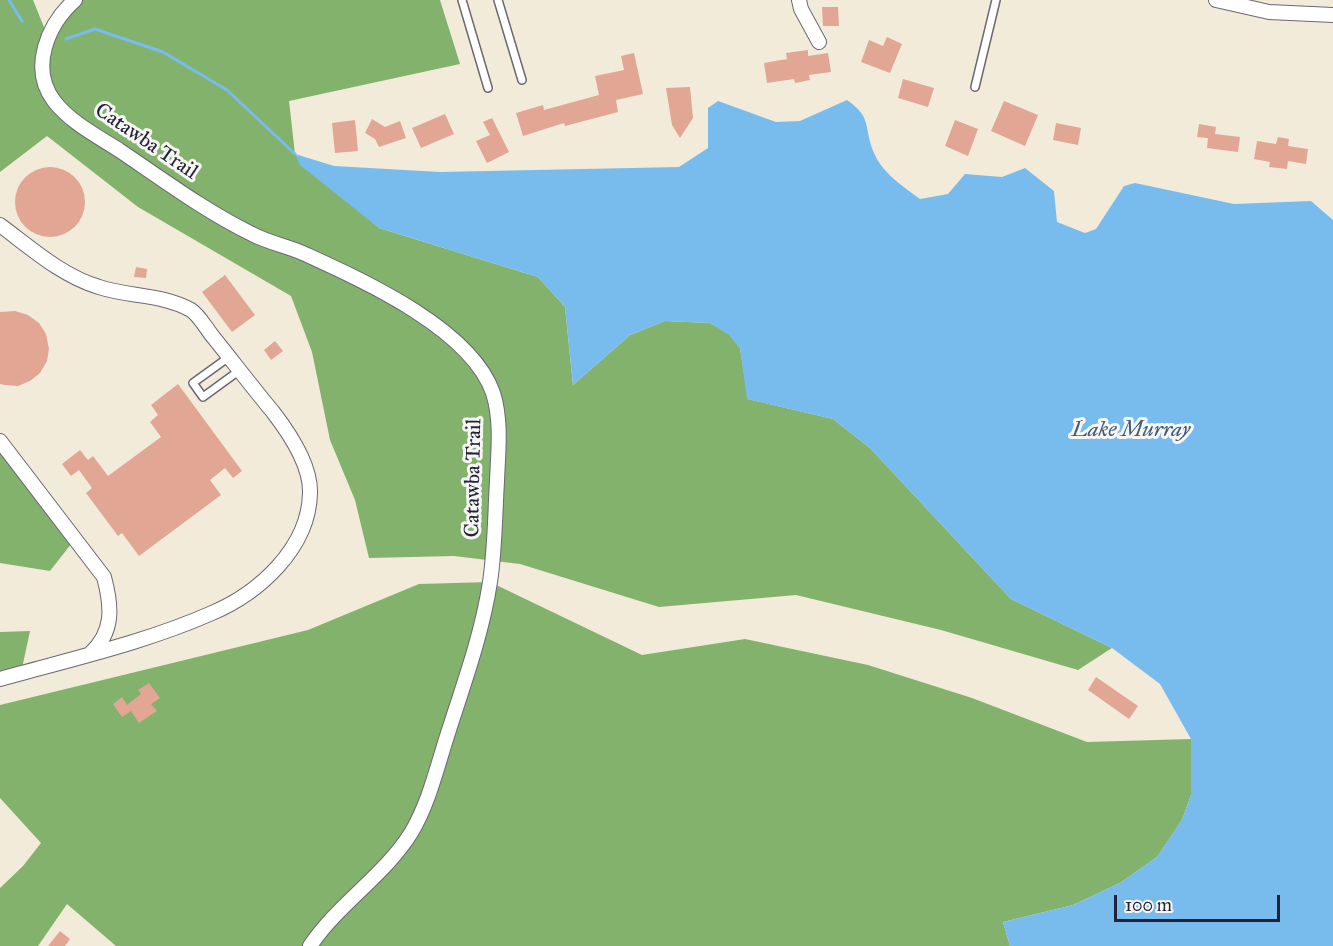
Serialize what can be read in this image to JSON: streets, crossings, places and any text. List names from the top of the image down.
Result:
{
  "streets": {
    "street": ["Catawba Trail"]
  },
  "water": ["Lake Murray"],
  "scale_bar": "100 m"
}
